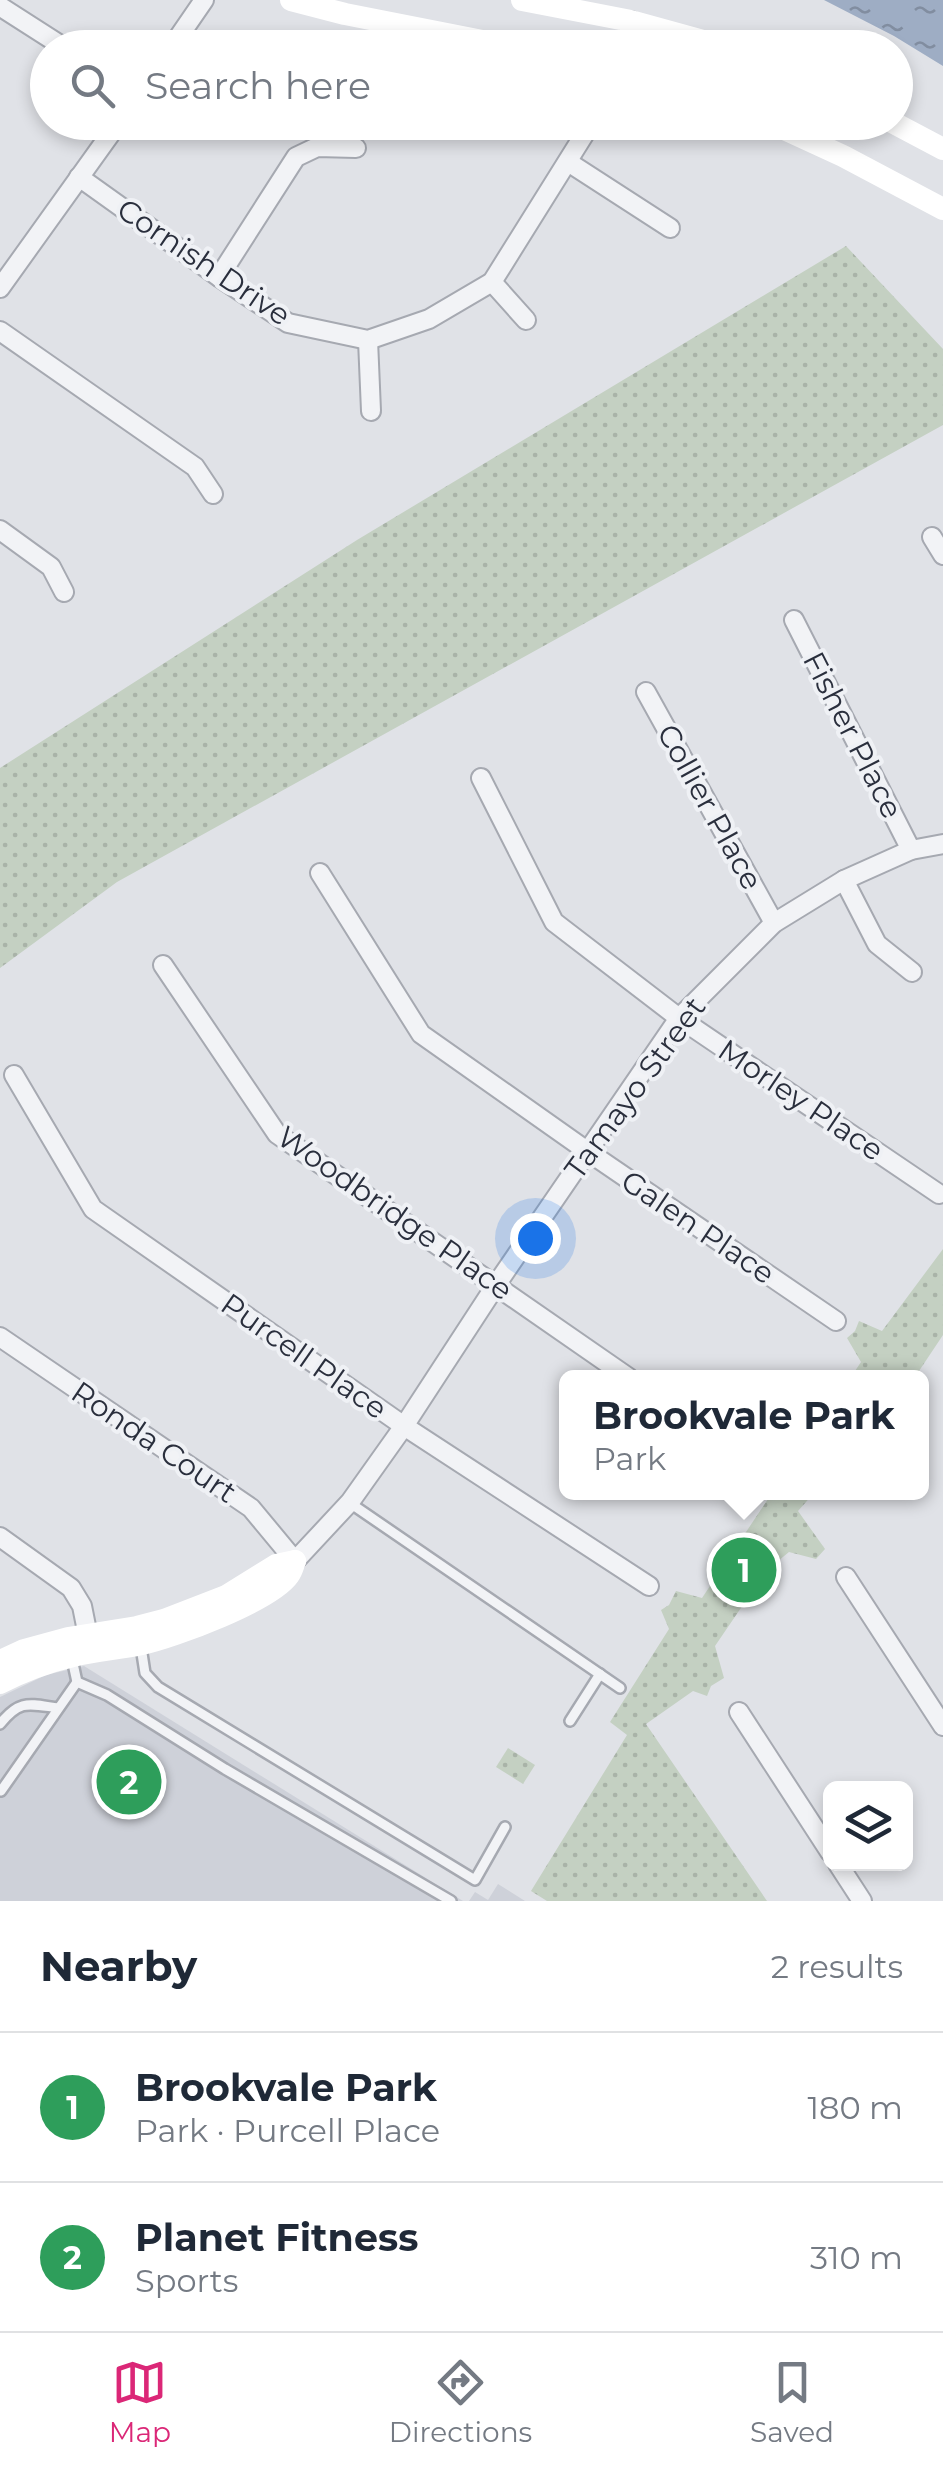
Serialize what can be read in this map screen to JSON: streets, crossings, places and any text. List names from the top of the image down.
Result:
{
  "streets": {
    "main road": ["Tamayo Street"],
    "street": [
      "Cornish Drive",
      "Fisher Place",
      "Collier Place",
      "Morley Place",
      "Woodbridge Place",
      "Galen Place",
      "Purcell Place",
      "Ronda Court"
    ]
  },
  "crossings": [
    ["Fisher Place", "Tamayo Street"],
    ["Collier Place", "Tamayo Street"],
    ["Tamayo Street", "Morley Place"],
    ["Tamayo Street", "Woodbridge Place"],
    ["Tamayo Street", "Galen Place"],
    ["Tamayo Street", "Purcell Place"],
    ["Tamayo Street", "Ronda Court"]
  ],
  "page": {
    "search": "Search here",
    "popup": ["Brookvale Park", "Park"],
    "pins": ["1", "2"],
    "heading": ["Nearby", "2 results"],
    "list": [
      {
        "mark": "1",
        "name": "Brookvale Park",
        "note": "Park · Purcell Place",
        "value": "180 m"
      },
      {
        "mark": "2",
        "name": "Planet Fitness",
        "note": "Sports",
        "value": "310 m"
      }
    ],
    "nav": ["Map", "Directions", "Saved"]
  }
}
